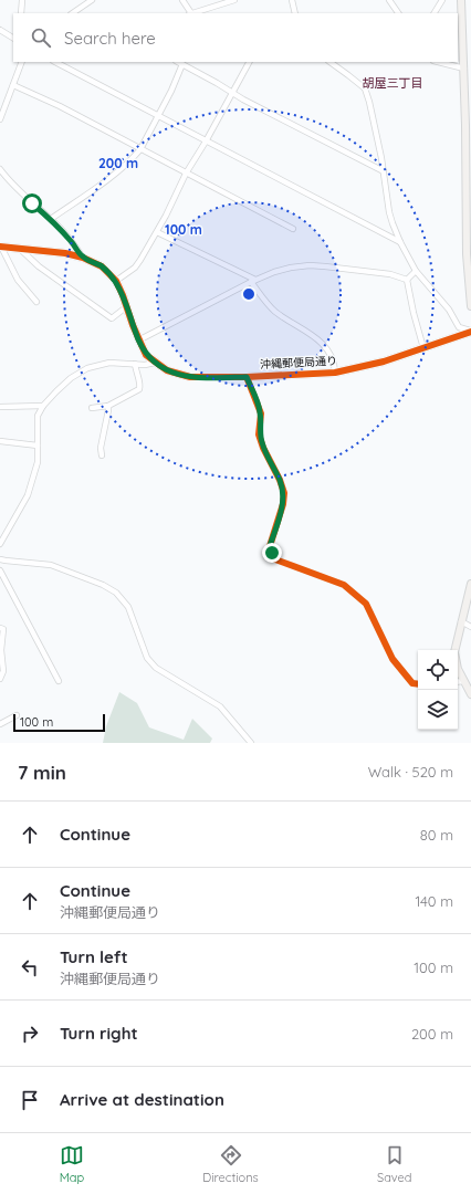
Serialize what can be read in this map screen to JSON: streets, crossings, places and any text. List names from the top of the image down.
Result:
{
  "streets": {
    "street": ["沖縄郵便局通り"]
  },
  "districts": ["胡屋三丁目"],
  "scale_bar": "100 m",
  "page": {
    "search": "Search here",
    "scale": "100 m",
    "heading": ["7 min", "Walk · 520 m"],
    "list": [
      ["Continue", "80 m"],
      ["Continue", "沖縄郵便局通り", "140 m"],
      ["Turn left", "沖縄郵便局通り", "100 m"],
      ["Turn right", "200 m"],
      "Arrive at destination"
    ],
    "nav": ["Map", "Directions", "Saved"]
  },
  "rings": ["200 m", "100 m"]
}
